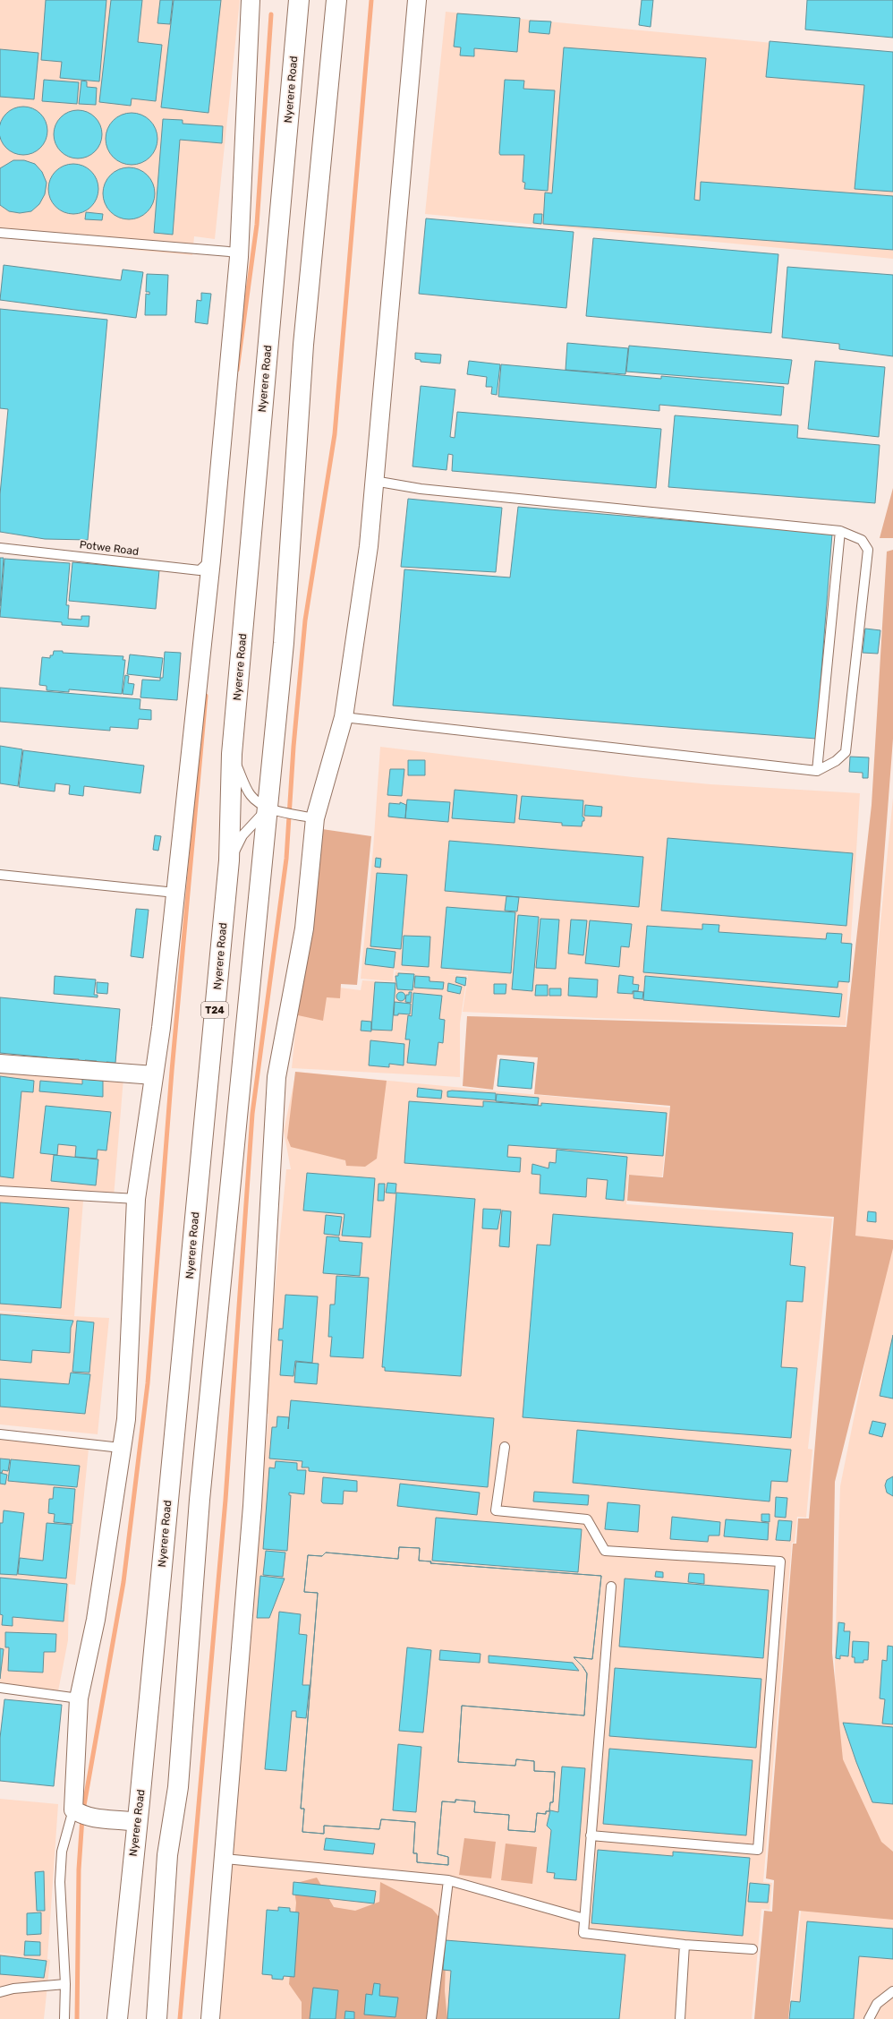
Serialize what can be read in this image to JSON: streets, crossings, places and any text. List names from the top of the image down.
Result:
{
  "streets": {
    "highway": ["Nyerere Road", "T24"],
    "lane": ["Potwe Road"]
  }
}
